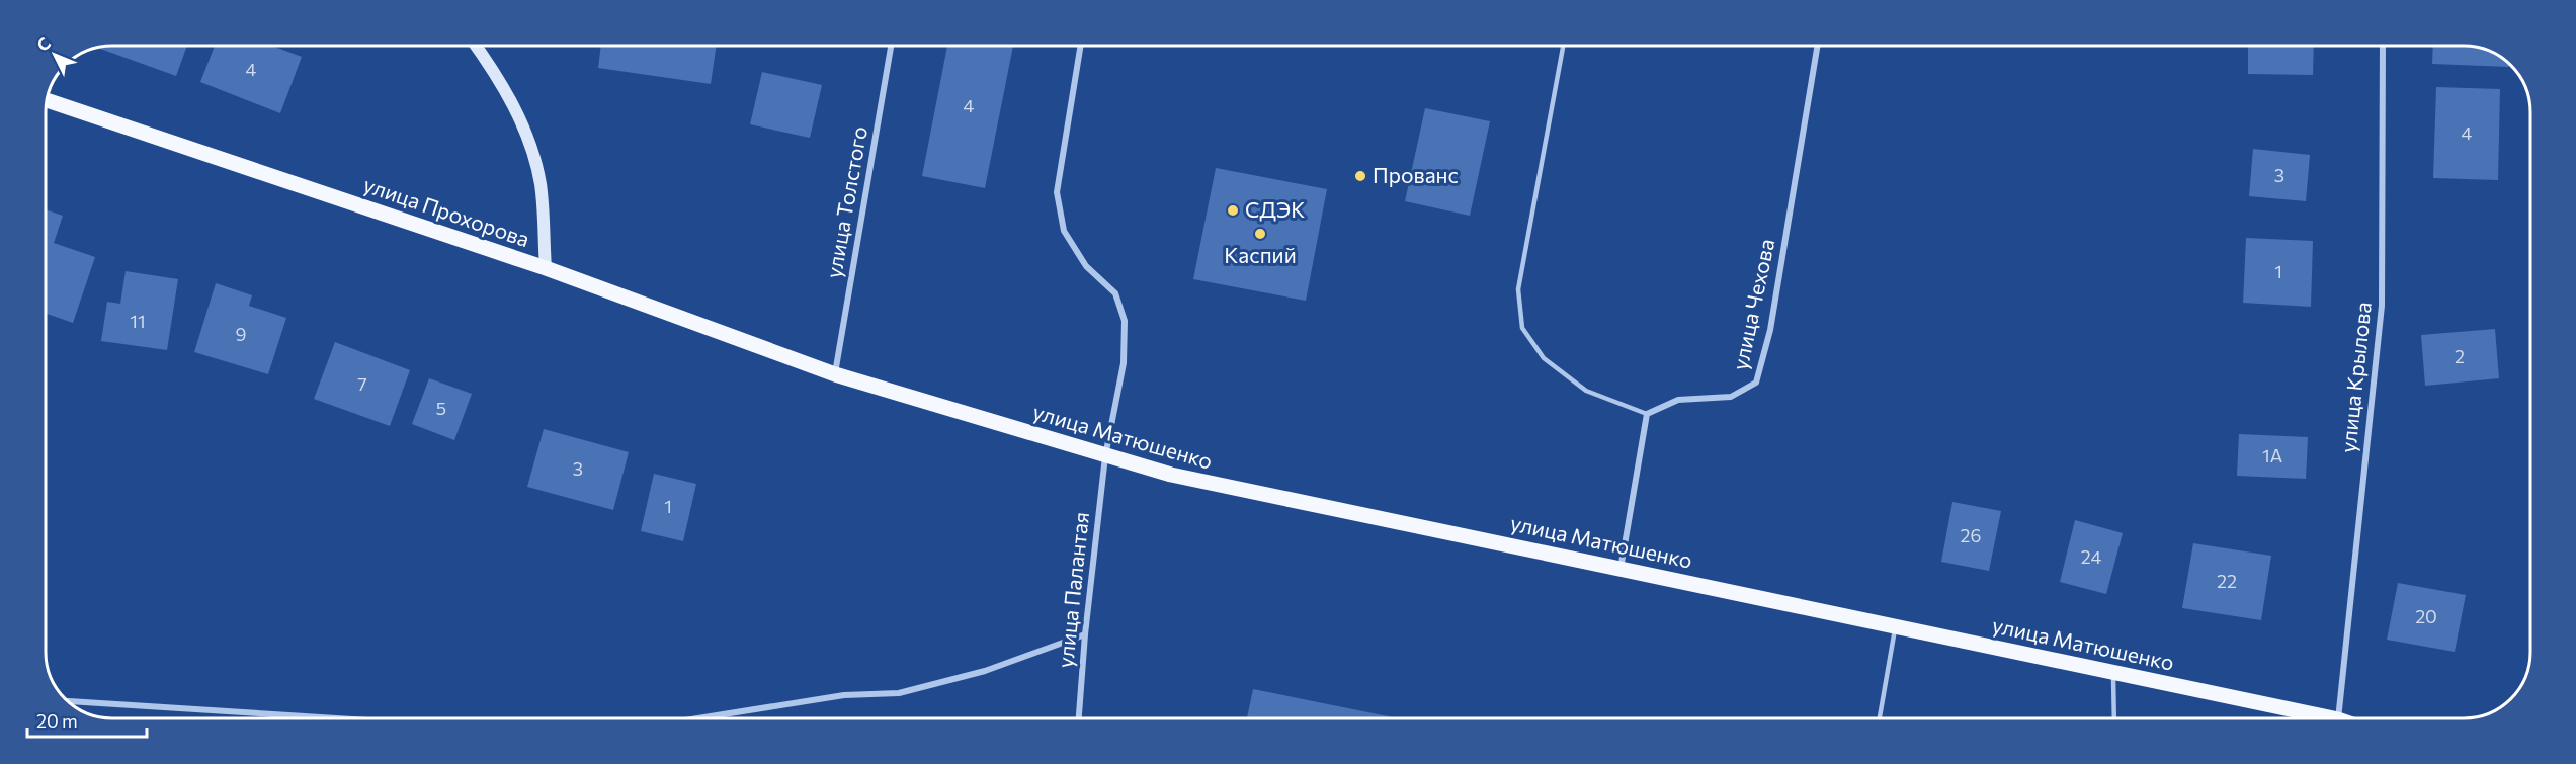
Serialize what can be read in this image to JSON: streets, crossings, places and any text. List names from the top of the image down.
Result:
{
  "streets": {
    "main road": ["улица Прохорова", "улица Матюшенко"],
    "street": [
      "улица Толстого",
      "улица Чехова",
      "улица Крылова",
      "улица Палантая"
    ]
  },
  "crossings": [
    ["улица Толстого", "улица Прохорова"],
    ["улица Толстого", "улица Матюшенко"],
    ["улица Прохорова", "улица Матюшенко"],
    ["улица Матюшенко", "улица Палантая"]
  ],
  "places": ["Прованс", "СДЭК", "Каспий"],
  "house_numbers": [
    "4",
    "4",
    "4",
    "3",
    "1",
    "11",
    "9",
    "2",
    "7",
    "5",
    "1А",
    "3",
    "1",
    "26",
    "24",
    "22",
    "20"
  ],
  "scale_bar": "20 m",
  "north": "top left"
}
